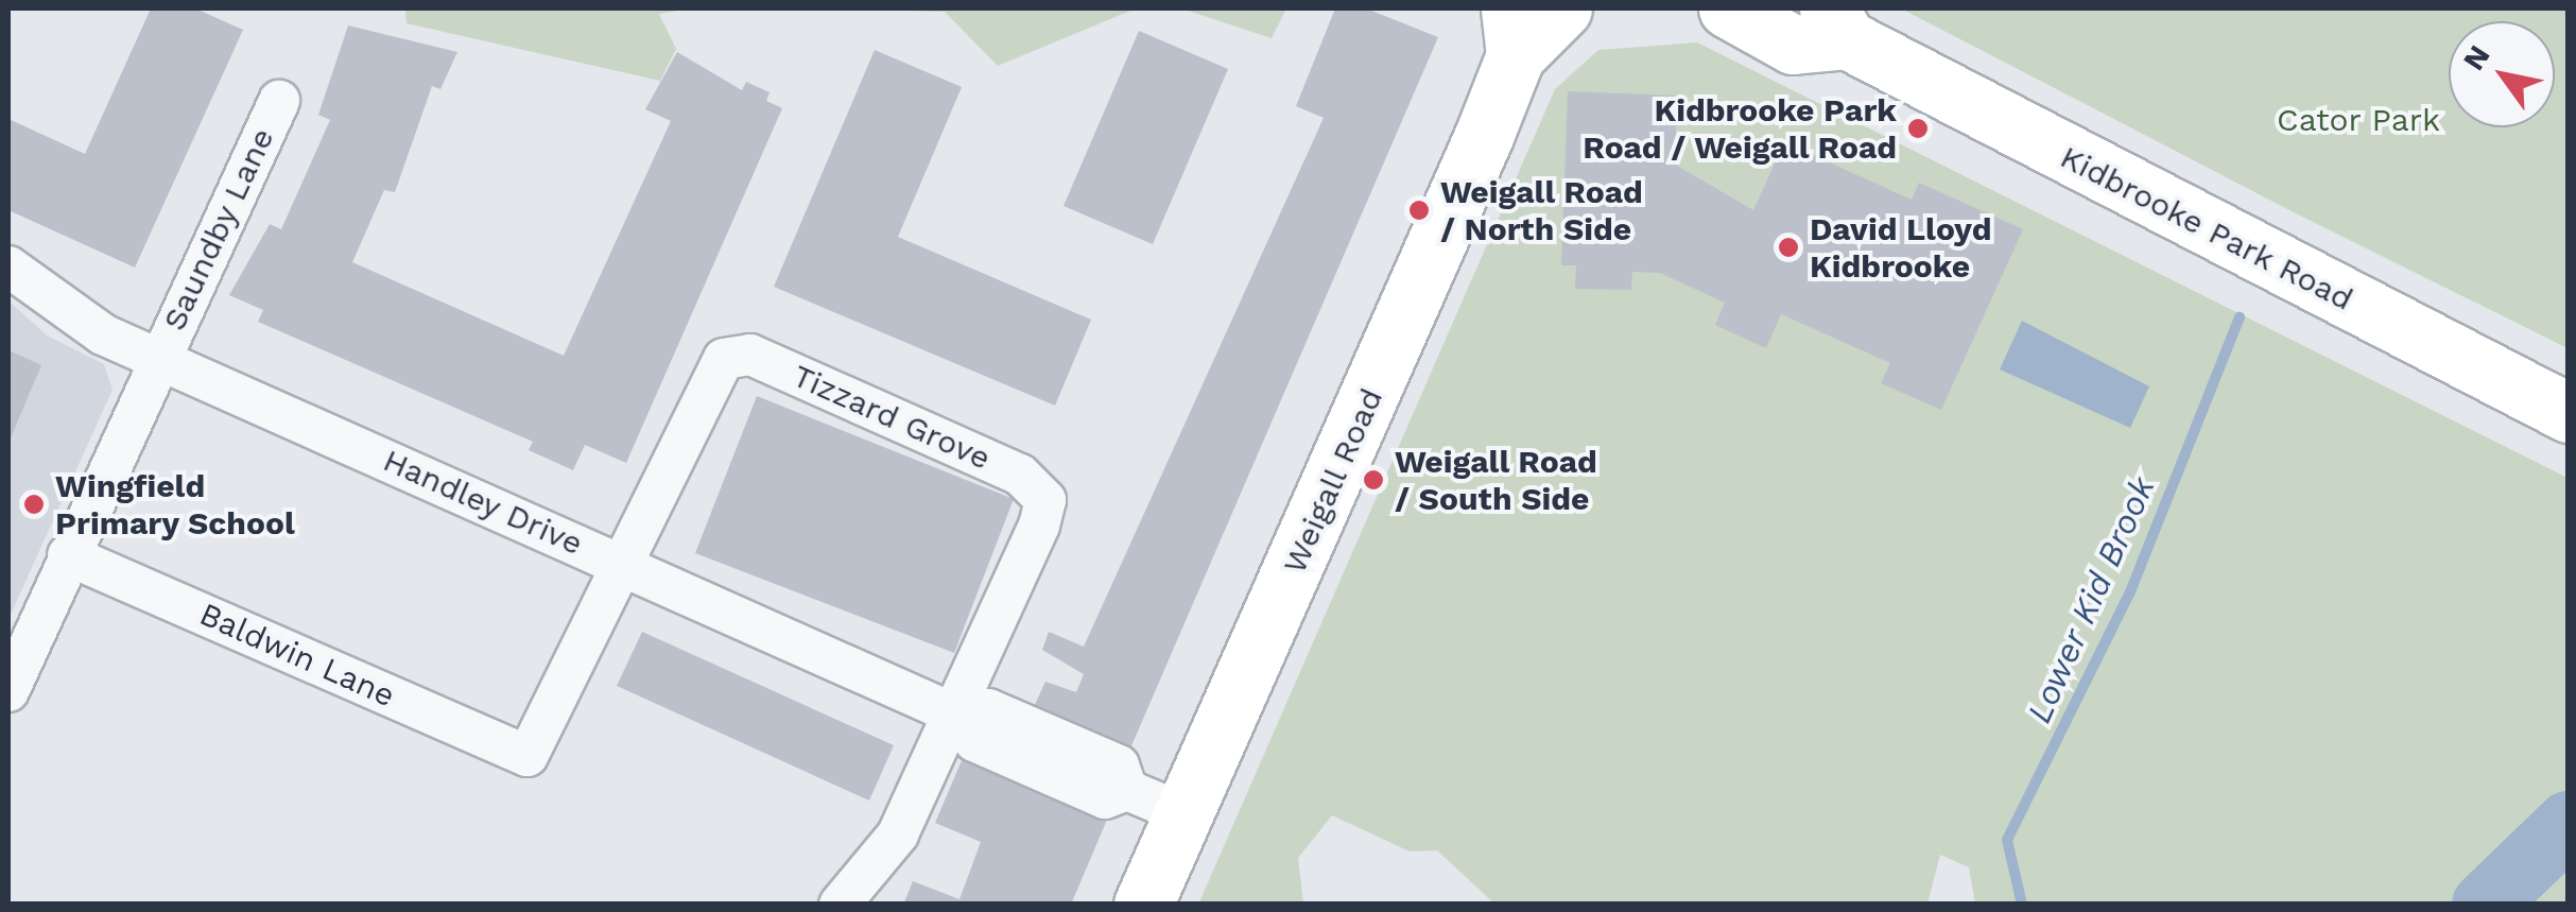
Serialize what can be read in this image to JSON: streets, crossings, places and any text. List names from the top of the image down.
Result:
{
  "streets": {
    "main road": ["Kidbrooke Park Road", "Weigall Road"],
    "street": [
      "Saundby Lane",
      "Tizzard Grove",
      "Handley Drive",
      "Baldwin Lane"
    ]
  },
  "crossings": [
    ["Saundby Lane", "Handley Drive"],
    ["Saundby Lane", "Baldwin Lane"],
    ["Tizzard Grove", "Handley Drive"],
    ["Tizzard Grove", "Baldwin Lane"],
    ["Weigall Road", "Handley Drive"],
    ["Handley Drive", "Baldwin Lane"]
  ],
  "water": ["Lower Kid Brook"],
  "parks": ["Cator Park"],
  "places": [
    "Kidbrooke Park Road / Weigall Road",
    "Weigall Road / North Side",
    "David Lloyd Kidbrooke",
    "Weigall Road / South Side",
    "Wingfield Primary School"
  ],
  "north": "top left"
}
